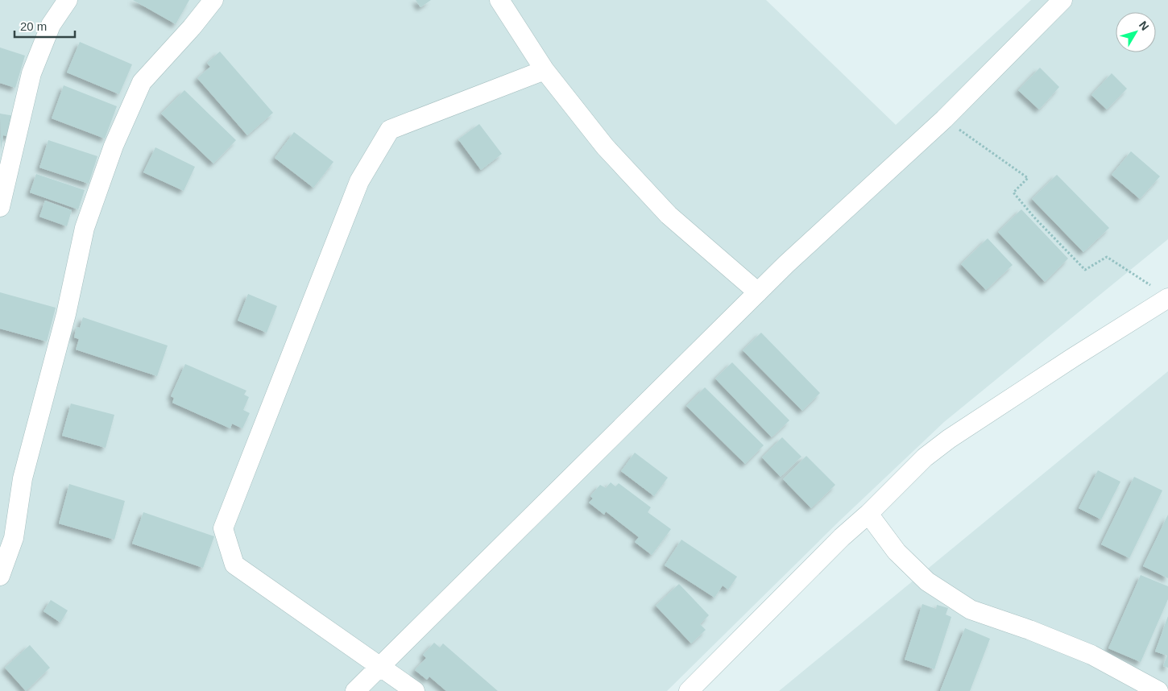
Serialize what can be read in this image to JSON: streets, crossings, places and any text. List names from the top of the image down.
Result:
{
  "scale_bar": "20 m",
  "north": "top right"
}
